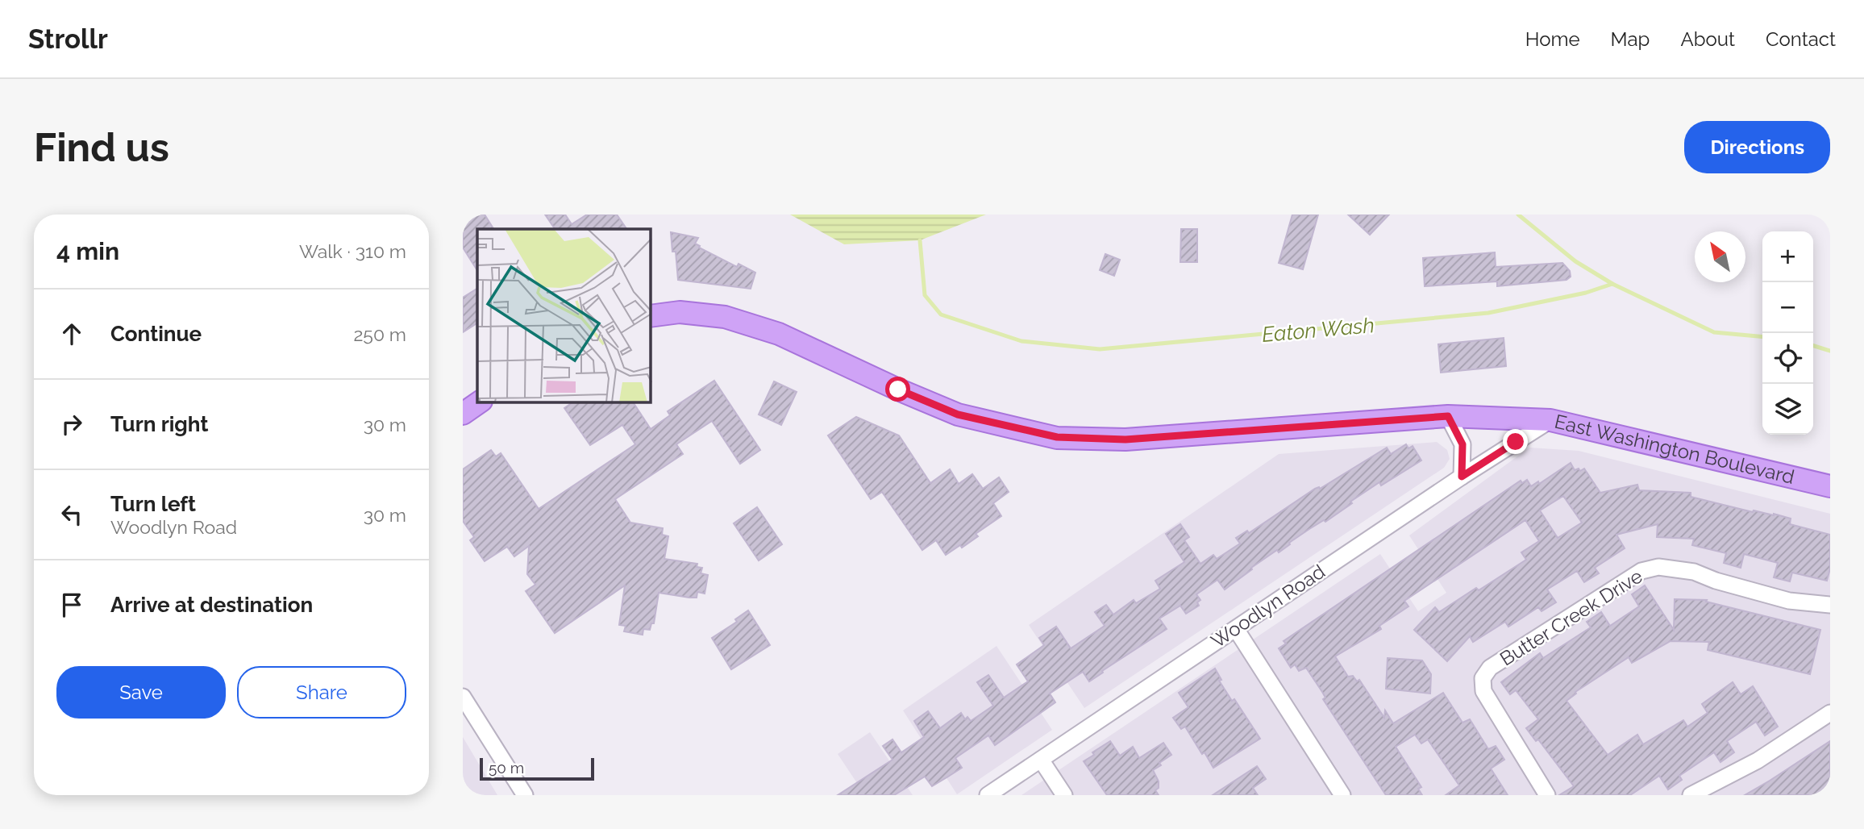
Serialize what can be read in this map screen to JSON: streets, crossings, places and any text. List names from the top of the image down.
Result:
{
  "streets": {
    "main road": ["East Washington Boulevard"],
    "street": ["Woodlyn Road", "Butter Creek Drive"]
  },
  "crossings": [
    ["East Washington Boulevard", "Woodlyn Road"]
  ],
  "water": ["Eaton Wash"],
  "scale_bar": "50 m",
  "north": "top left",
  "page": {
    "header": "Strollr",
    "nav": [
      "Home",
      "Map",
      "About",
      "Contact"
    ],
    "buttons": [
      "Directions",
      ["Save", "Share"]
    ],
    "title": "Find us",
    "heading": ["4 min", "Walk · 310 m"],
    "map_buttons": ["+", "−"],
    "list": [
      ["Continue", "250 m"],
      ["Turn right", "30 m"],
      ["Turn left", "Woodlyn Road", "30 m"],
      "Arrive at destination"
    ],
    "scale": "50 m"
  }
}
